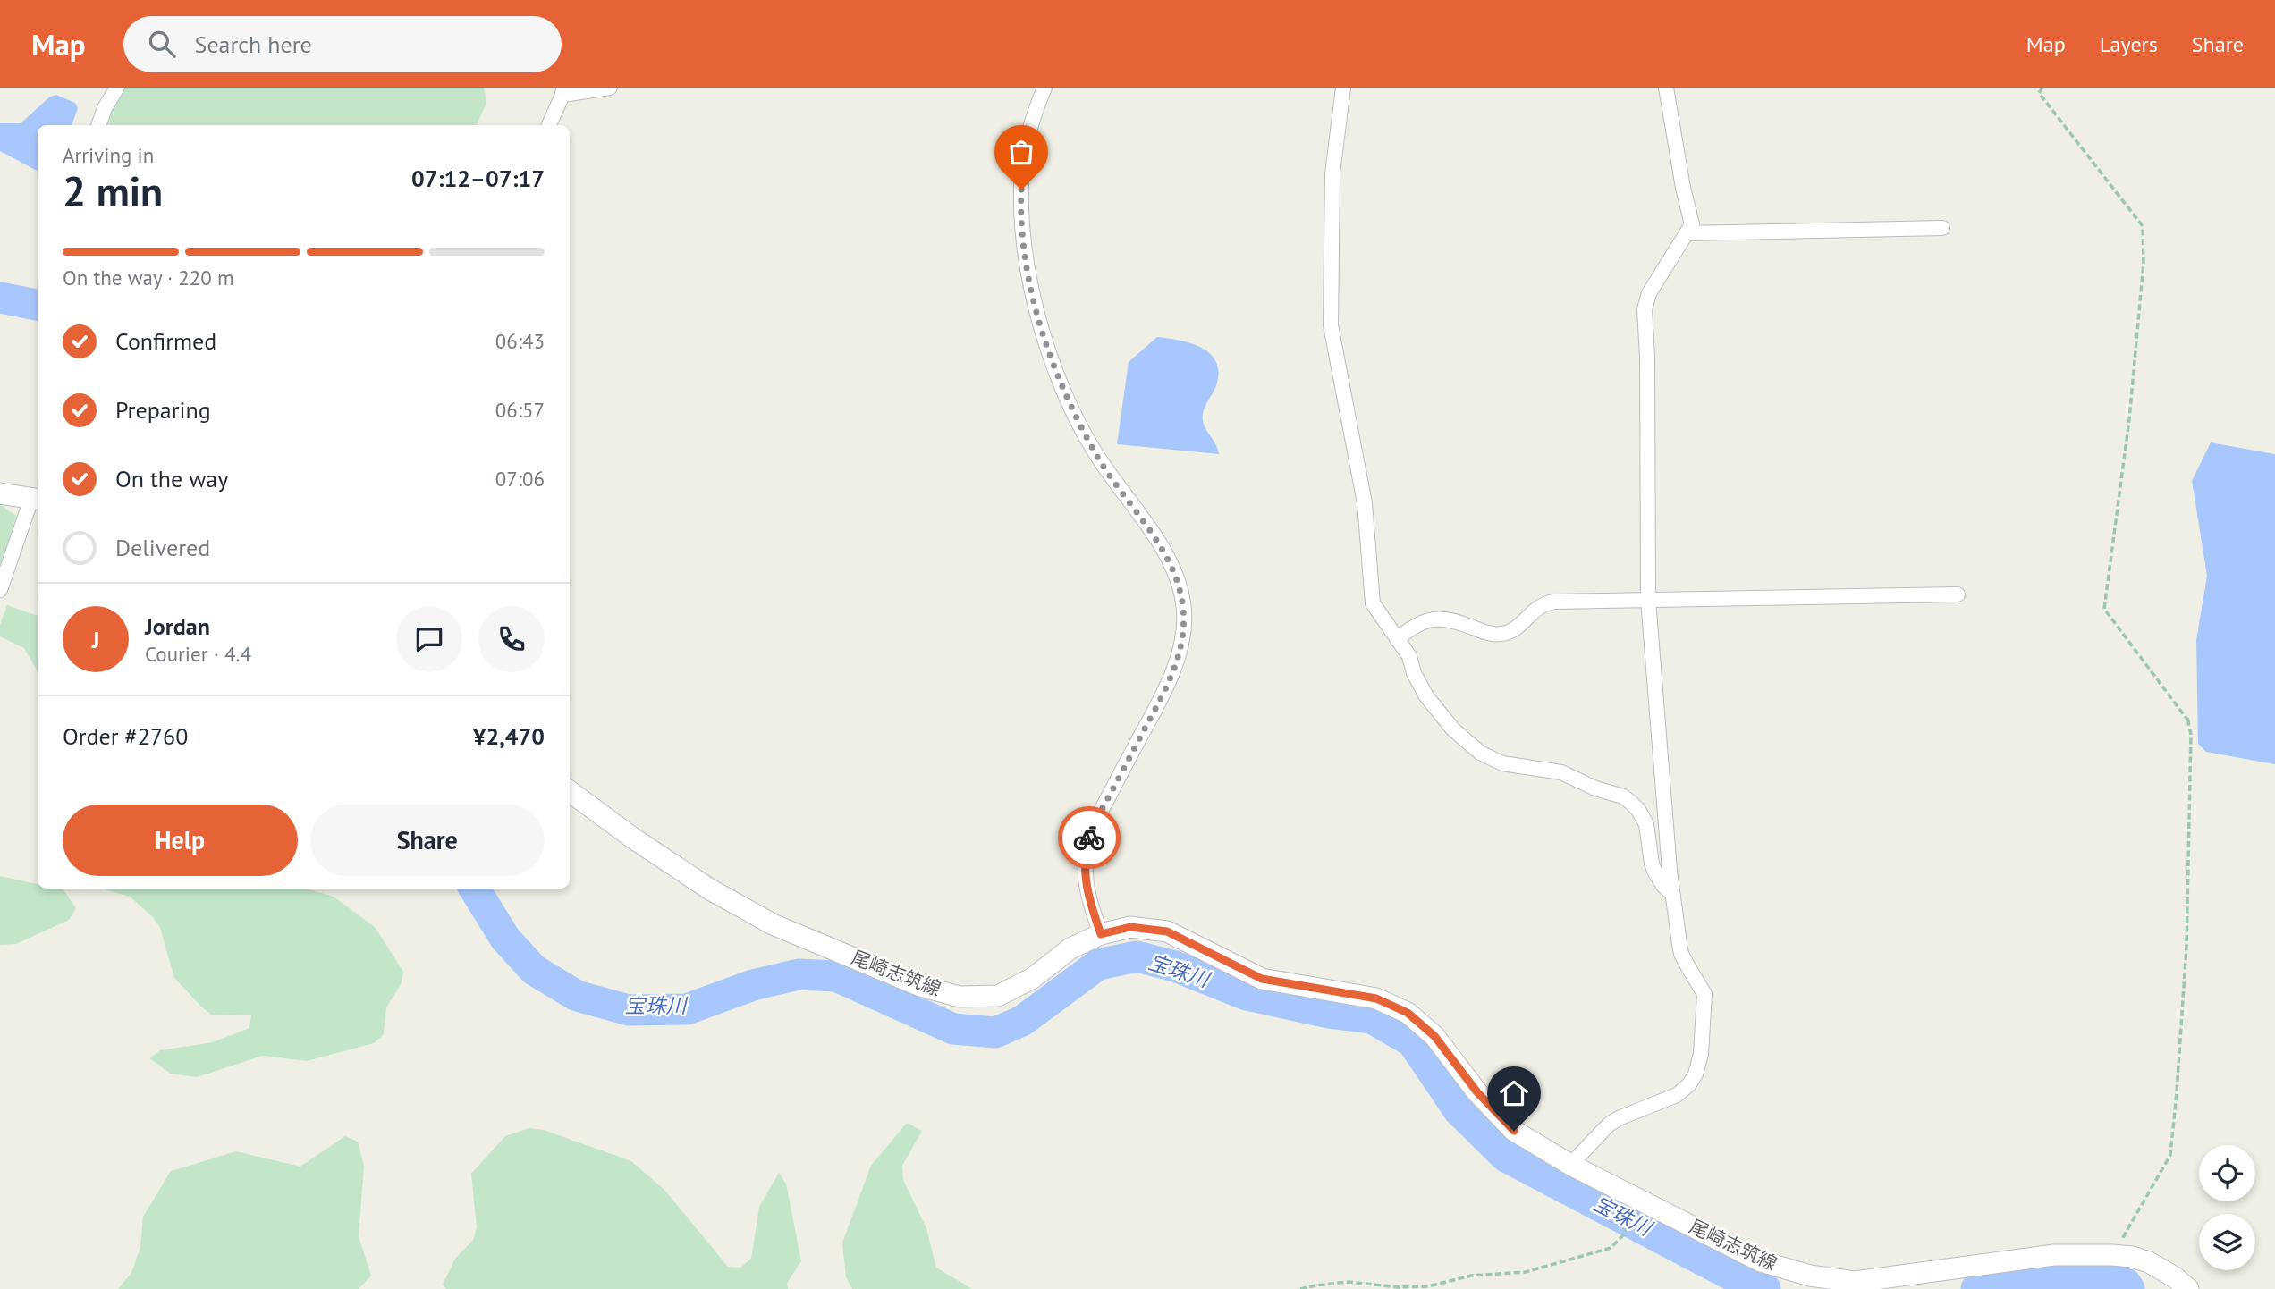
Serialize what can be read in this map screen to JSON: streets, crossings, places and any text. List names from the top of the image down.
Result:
{
  "streets": {
    "main road": ["尾崎志筑線"]
  },
  "water": ["宝珠川"],
  "page": {
    "header": "Map",
    "search": "Search here",
    "nav": ["Map", "Layers", "Share"],
    "heading": ["2 min", "Arriving in", "07:12–07:17"],
    "panel": [
      "Jordan",
      "Courier · 4.4",
      "Order #2760",
      "¥2,470"
    ],
    "bar": "On the way · 220 m",
    "list": [
      ["Confirmed", "06:43"],
      ["Preparing", "06:57"],
      ["On the way", "07:06"],
      "Delivered"
    ],
    "round": "J",
    "buttons": ["Help", "Share"]
  }
}
